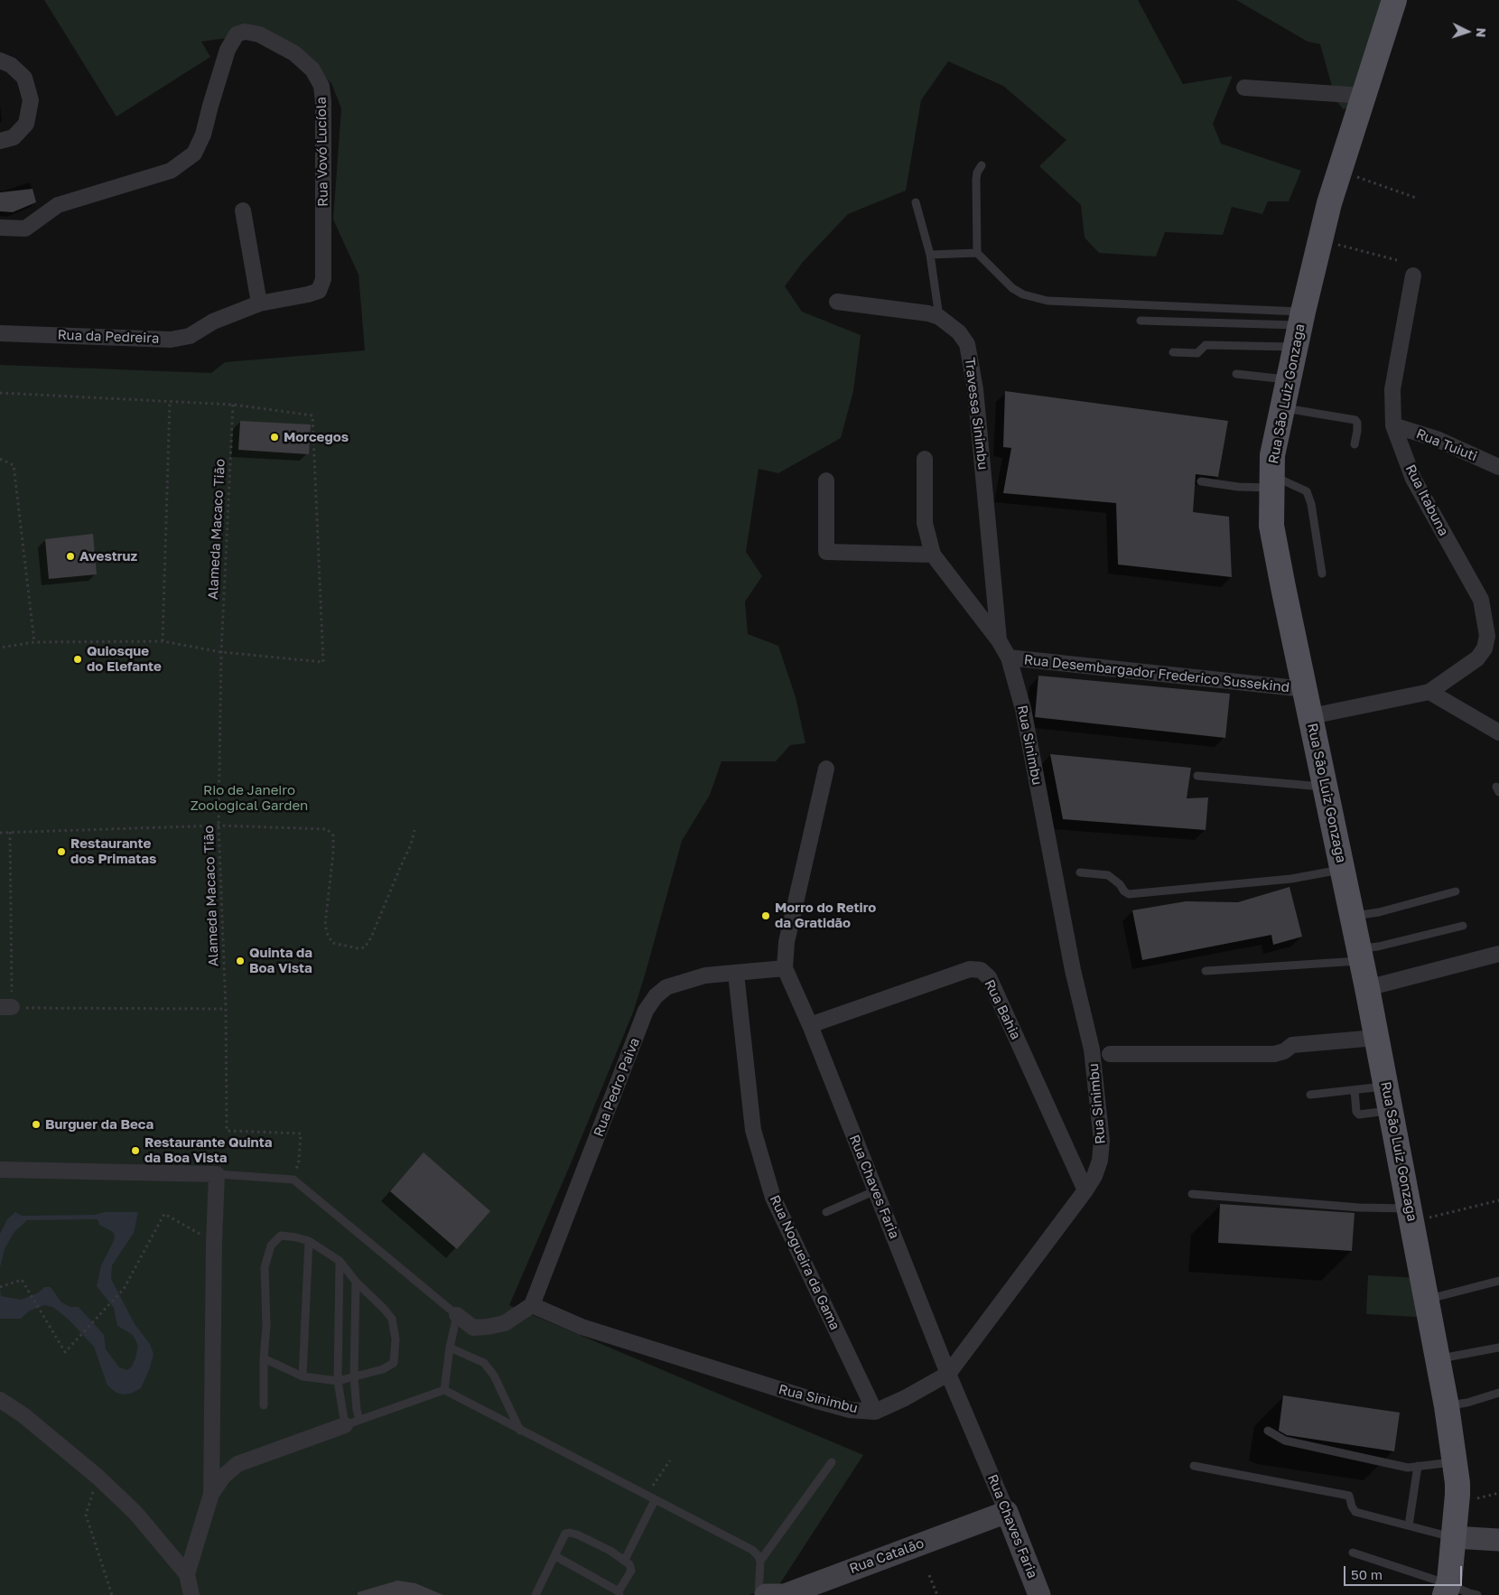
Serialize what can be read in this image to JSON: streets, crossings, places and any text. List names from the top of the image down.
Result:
{
  "streets": {
    "main road": ["Rua São Luiz Gonzaga", "Rua Chaves Faria", "Rua Catalão"],
    "street": [
      "Rua Vovó Lucíola",
      "Rua da Pedreira",
      "Travessa Sinimbu",
      "Rua Tuiuti",
      "Rua Itabuna",
      "Rua Desembargador Frederico Sussekind",
      "Rua Sinimbu",
      "Rua Bahia",
      "Rua Pedro Paiva",
      "Rua Nogueira da Gama"
    ],
    "path": ["Alameda Macaco Tião"]
  },
  "crossings": [
    ["Rua Vovó Lucíola", "Rua da Pedreira"],
    ["Rua São Luiz Gonzaga", "Rua Desembargador Frederico Sussekind"],
    ["Travessa Sinimbu", "Rua Sinimbu"],
    ["Rua Tuiuti", "Rua Itabuna"],
    ["Rua Desembargador Frederico Sussekind", "Rua Sinimbu"],
    ["Rua Sinimbu", "Rua Bahia"],
    ["Rua Sinimbu", "Rua Pedro Paiva"],
    ["Rua Sinimbu", "Rua Chaves Faria"],
    ["Rua Sinimbu", "Rua Nogueira da Gama"],
    ["Rua Bahia", "Rua Chaves Faria"],
    ["Rua Pedro Paiva", "Rua Chaves Faria"],
    ["Rua Pedro Paiva", "Rua Nogueira da Gama"],
    ["Rua Chaves Faria", "Rua Catalão"]
  ],
  "parks": ["Rio de Janeiro Zoological Garden"],
  "places": [
    "Morcegos",
    "Avestruz",
    "Quiosque do Elefante",
    "Restaurante dos Primatas",
    "Morro do Retiro da Gratidão",
    "Quinta da Boa Vista",
    "Burguer da Beca",
    "Restaurante Quinta da Boa Vista"
  ],
  "scale_bar": "50 m",
  "north": "right"
}
